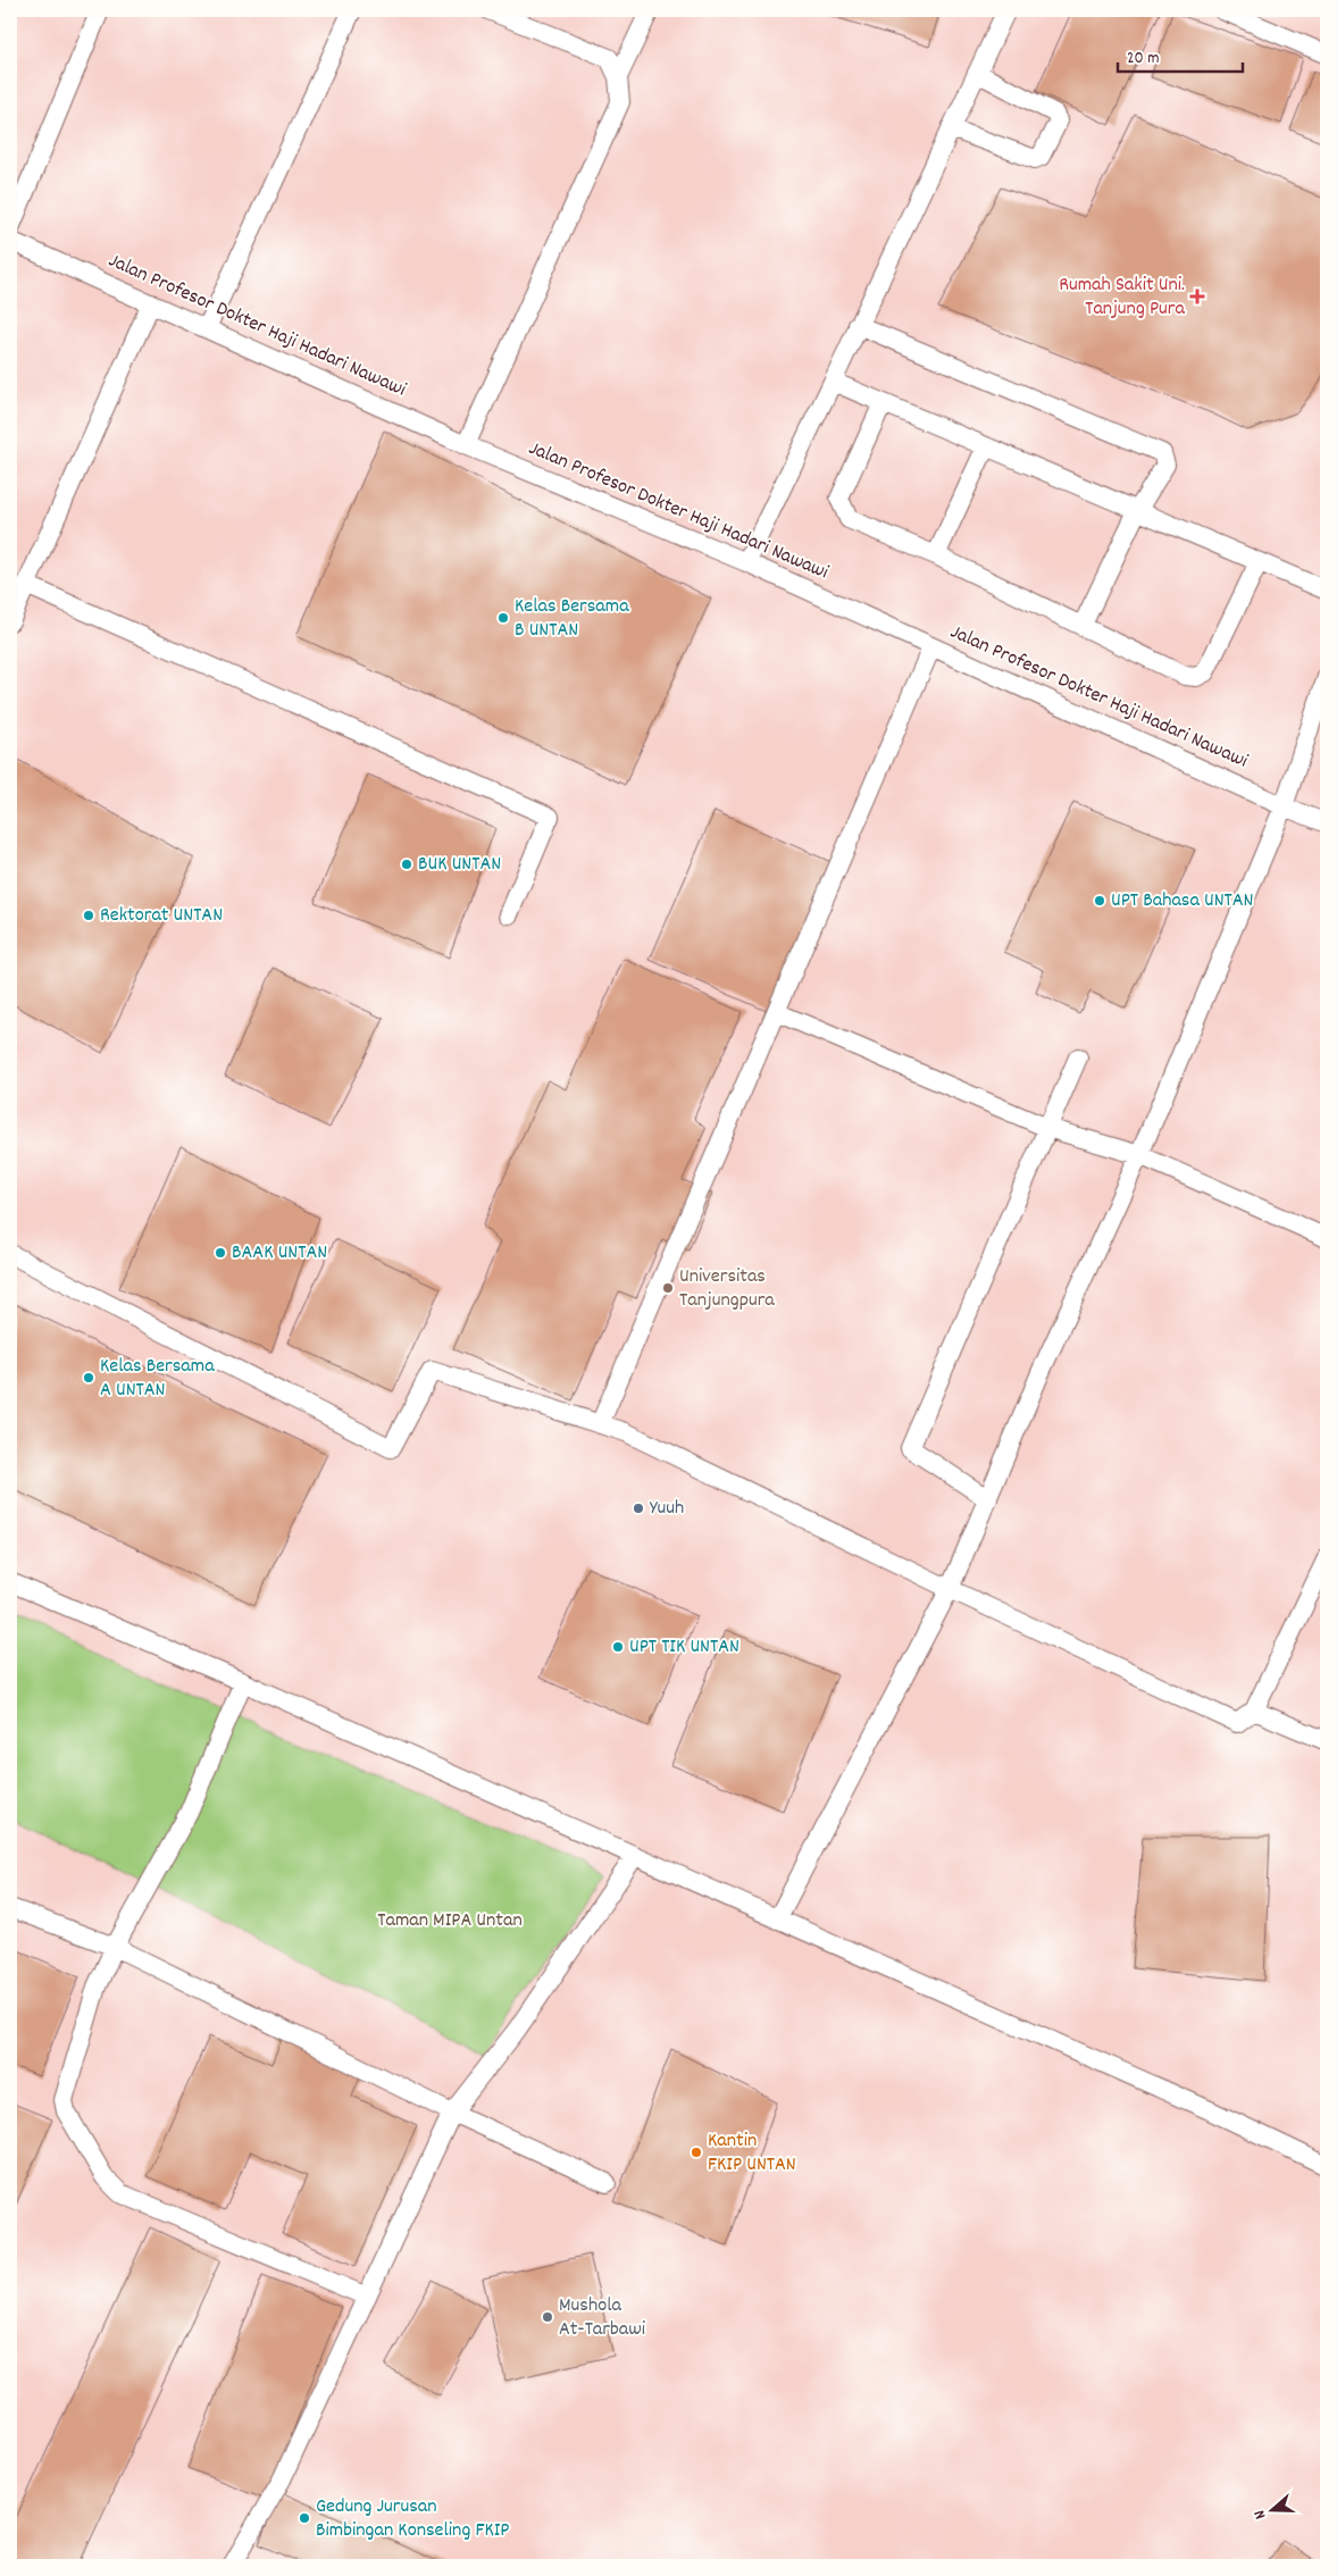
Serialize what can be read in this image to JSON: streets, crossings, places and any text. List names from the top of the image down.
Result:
{
  "streets": {
    "lane": ["Jalan Profesor Dokter Haji Hadari Nawawi"]
  },
  "parks": ["Taman MIPA Untan"],
  "places": {
    "health": ["Rumah Sakit Uni. Tanjung Pura"],
    "other": [
      "Kelas Bersama B UNTAN",
      "BUK UNTAN",
      "UPT Bahasa UNTAN",
      "Rektorat UNTAN",
      "BAAK UNTAN",
      "Universitas Tanjungpura",
      "Kelas Bersama A UNTAN",
      "Yuuh",
      "UPT TIK UNTAN",
      "Kantin FKIP UNTAN",
      "Mushola At-Tarbawi",
      "Gedung Jurusan Bimbingan Konseling FKIP"
    ]
  },
  "scale_bar": "20 m",
  "north": "left"
}
